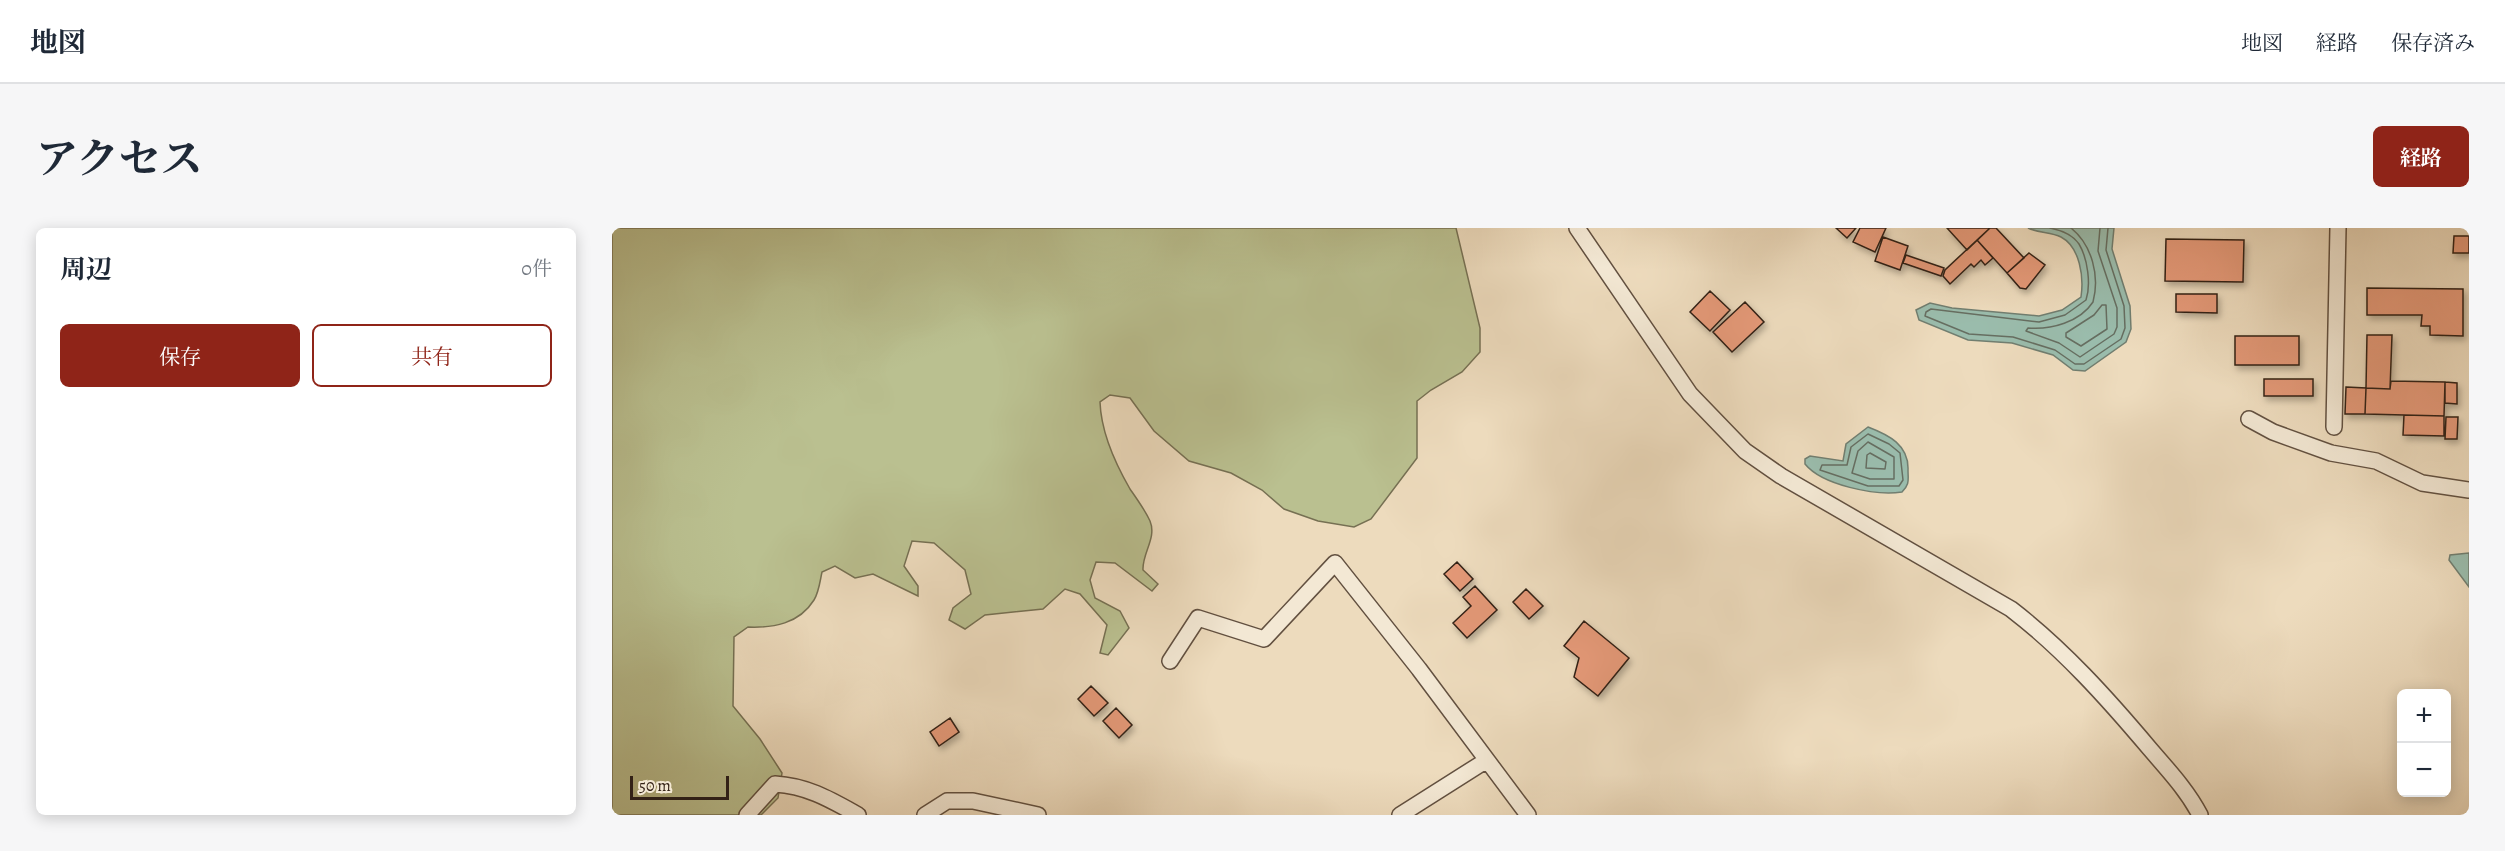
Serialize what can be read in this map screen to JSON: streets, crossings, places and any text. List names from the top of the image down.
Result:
{
  "scale_bar": "50 m",
  "page": {
    "header": "地図",
    "nav": ["地図", "経路", "保存済み"],
    "title": "アクセス",
    "buttons": [
      "経路",
      ["保存", "共有"]
    ],
    "heading": ["周辺", "0件"],
    "map_buttons": ["+", "−"],
    "scale": "50 m"
  }
}
